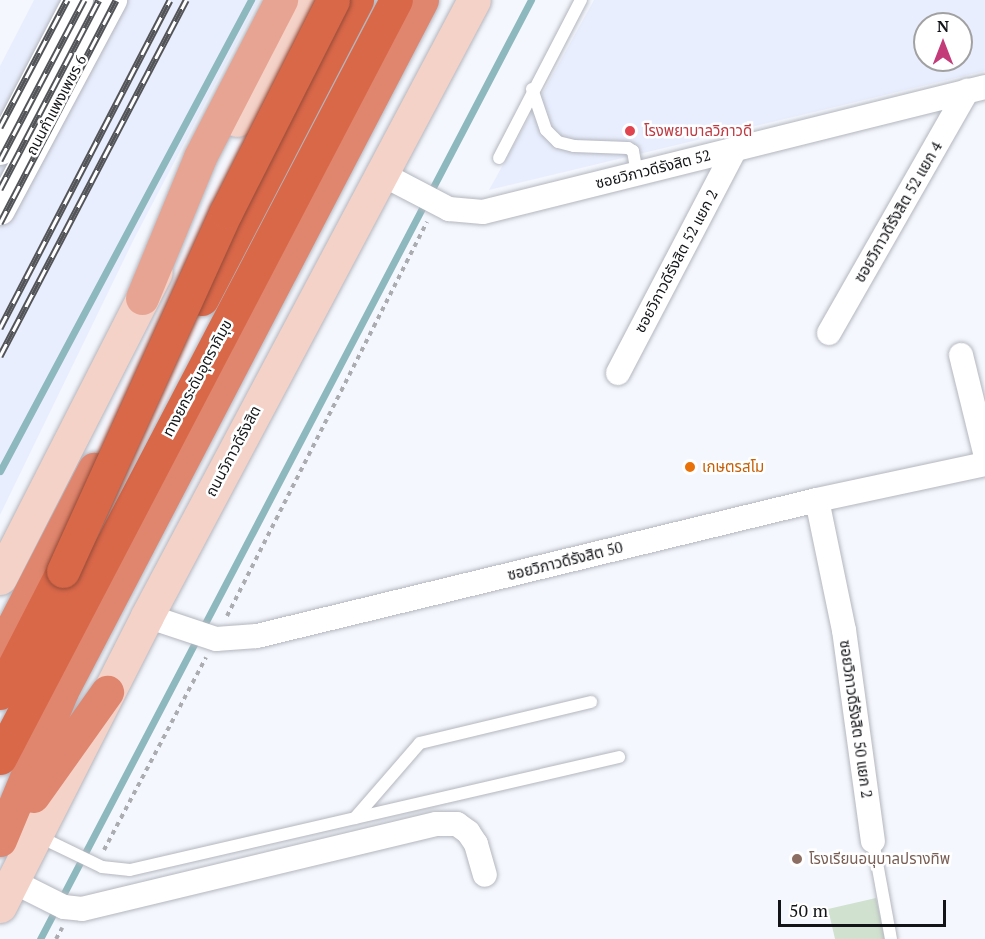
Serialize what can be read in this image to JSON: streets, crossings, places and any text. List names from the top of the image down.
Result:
{
  "streets": {
    "highway": ["ทางยกระดับอุตราภิมุข"],
    "main road": ["ถนนวิภาวดีรังสิต"],
    "street": [
      "ถนนกำแพงเพชร 6",
      "ซอยวิภาวดีรังสิต 52",
      "ซอยวิภาวดีรังสิต 52 แยก 4",
      "ซอยวิภาวดีรังสิต 52 แยก 2",
      "ซอยวิภาวดีรังสิต 50",
      "ซอยวิภาวดีรังสิต 50 แยก 2"
    ]
  },
  "crossings": [
    ["ซอยวิภาวดีรังสิต 52", "ซอยวิภาวดีรังสิต 52 แยก 4"],
    ["ซอยวิภาวดีรังสิต 52", "ซอยวิภาวดีรังสิต 52 แยก 2"],
    ["ซอยวิภาวดีรังสิต 52", "ถนนวิภาวดีรังสิต"],
    ["ถนนวิภาวดีรังสิต", "ซอยวิภาวดีรังสิต 50"],
    ["ซอยวิภาวดีรังสิต 50", "ซอยวิภาวดีรังสิต 50 แยก 2"]
  ],
  "places": ["โรงพยาบาลวิภาวดี", "เกษตรสโม", "โรงเรียนอนุบาลปรางทิพ"],
  "scale_bar": "50 m",
  "north": "top"
}
